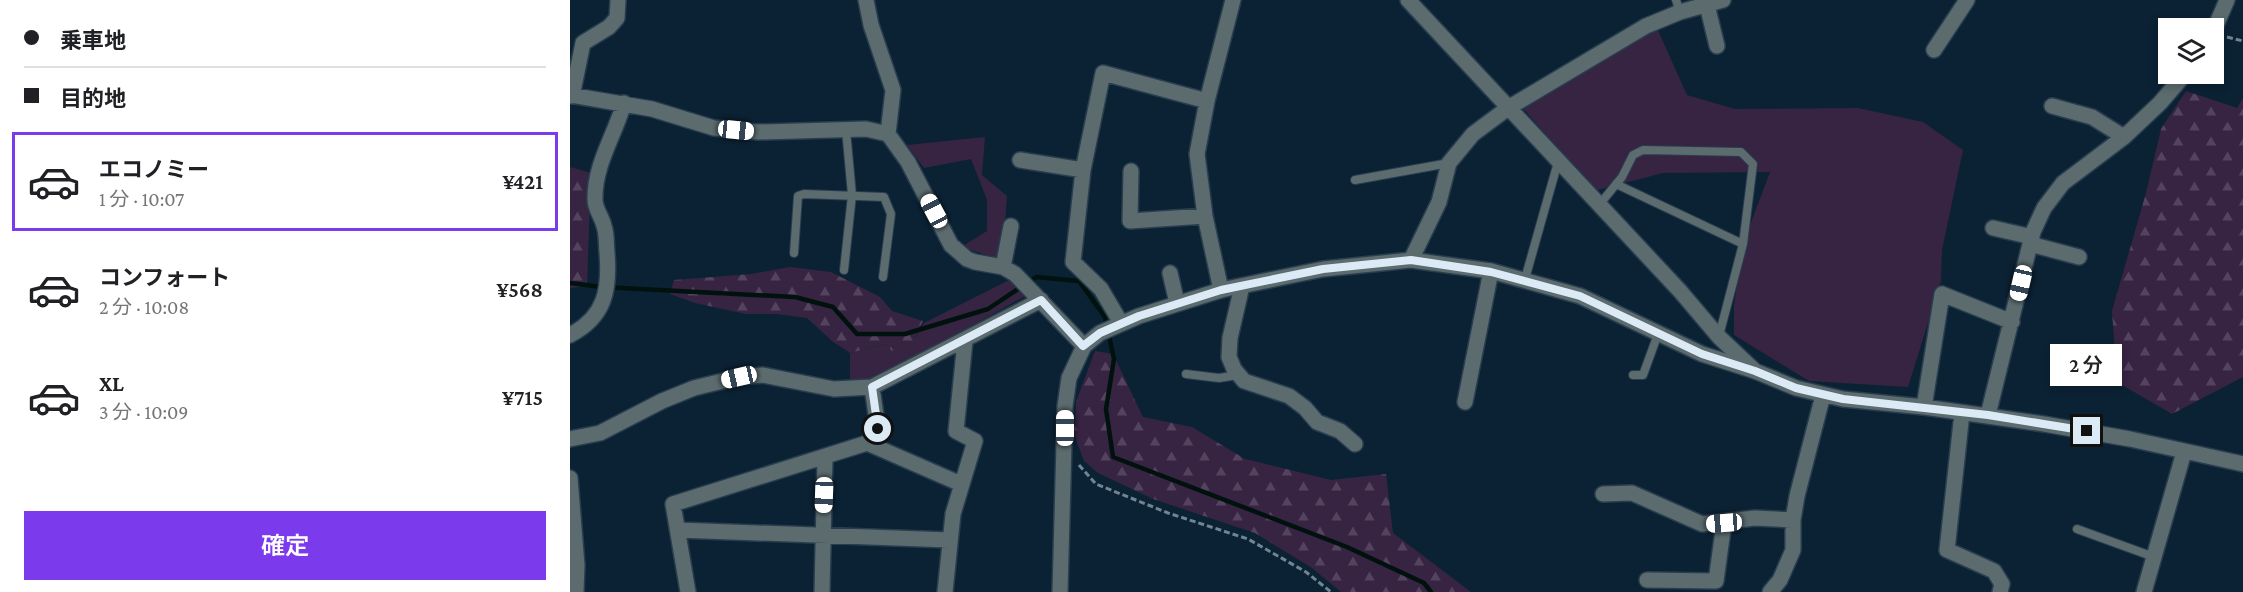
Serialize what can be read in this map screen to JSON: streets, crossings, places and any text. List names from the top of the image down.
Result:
{
  "page": {
    "banner": ["乗車地", "目的地"],
    "list": [
      {
        "name": "エコノミー",
        "note": "1 分 · 10:07",
        "value": "¥421"
      },
      {
        "name": "コンフォート",
        "note": "2 分 · 10:08",
        "value": "¥568"
      },
      {
        "name": "XL",
        "note": "3 分 · 10:09",
        "value": "¥715"
      }
    ],
    "bubble": "2 分",
    "buttons": "確定"
  }
}
